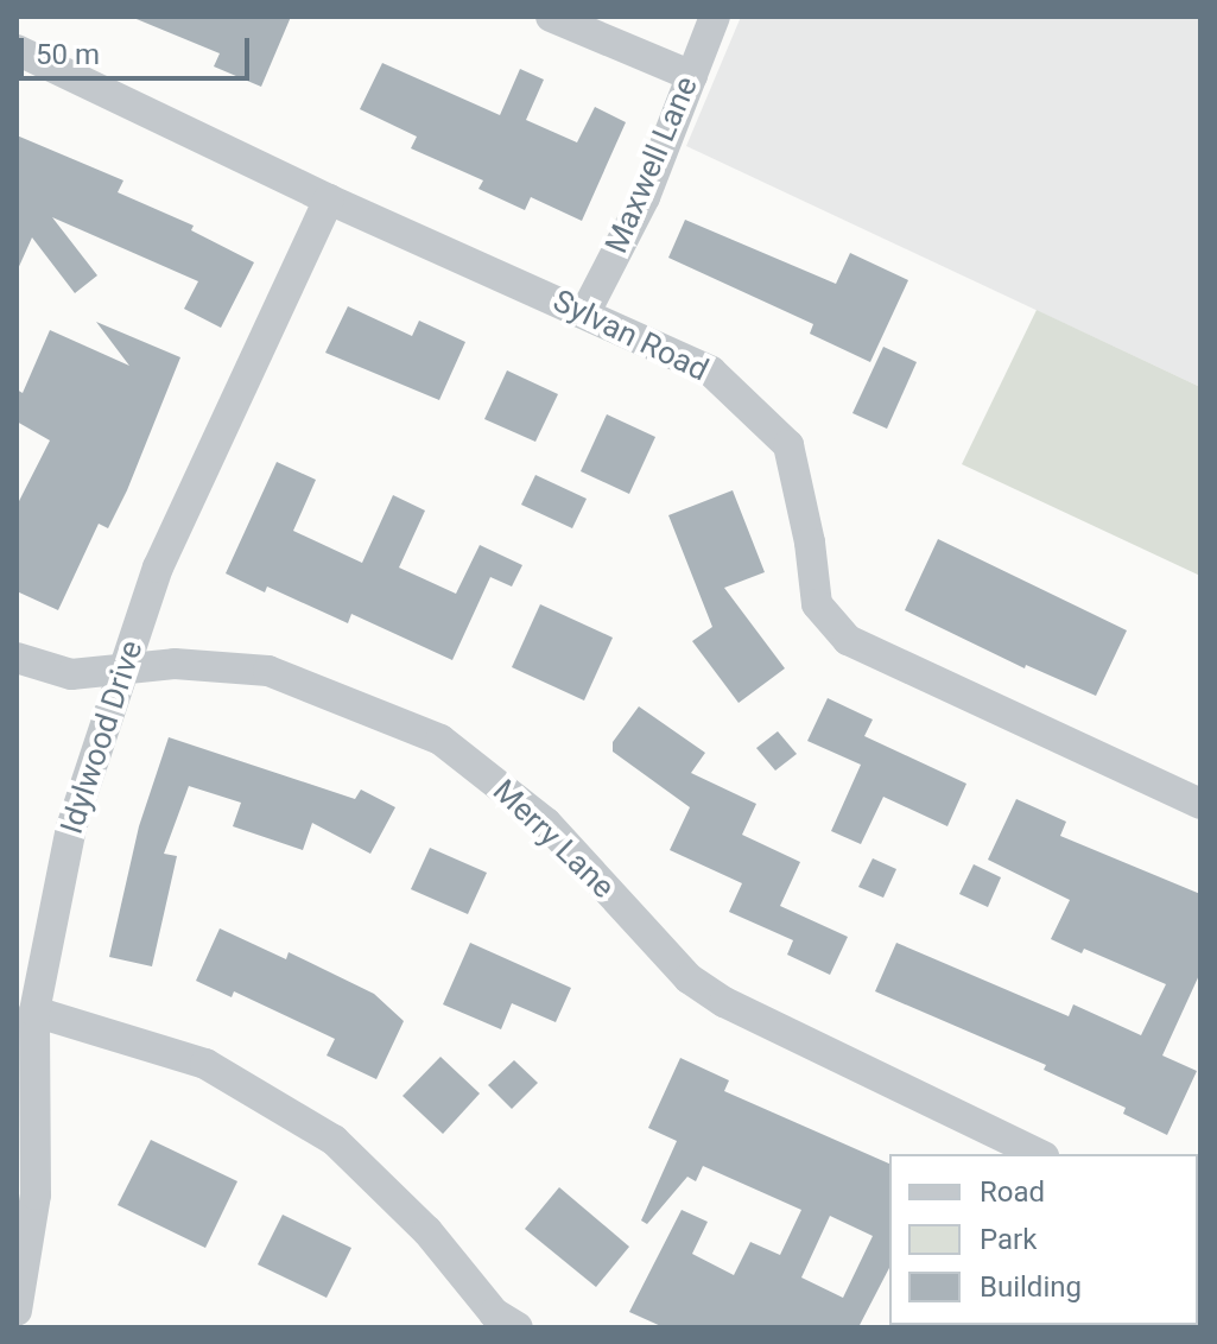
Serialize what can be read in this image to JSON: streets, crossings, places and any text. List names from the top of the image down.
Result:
{
  "streets": {
    "street": [
      "Maxwell Lane",
      "Sylvan Road",
      "Idylwood Drive",
      "Merry Lane"
    ]
  },
  "crossings": [
    ["Maxwell Lane", "Sylvan Road"],
    ["Sylvan Road", "Idylwood Drive"],
    ["Idylwood Drive", "Merry Lane"]
  ],
  "legend": ["Road", "Park", "Building"],
  "scale_bar": "50 m"
}
